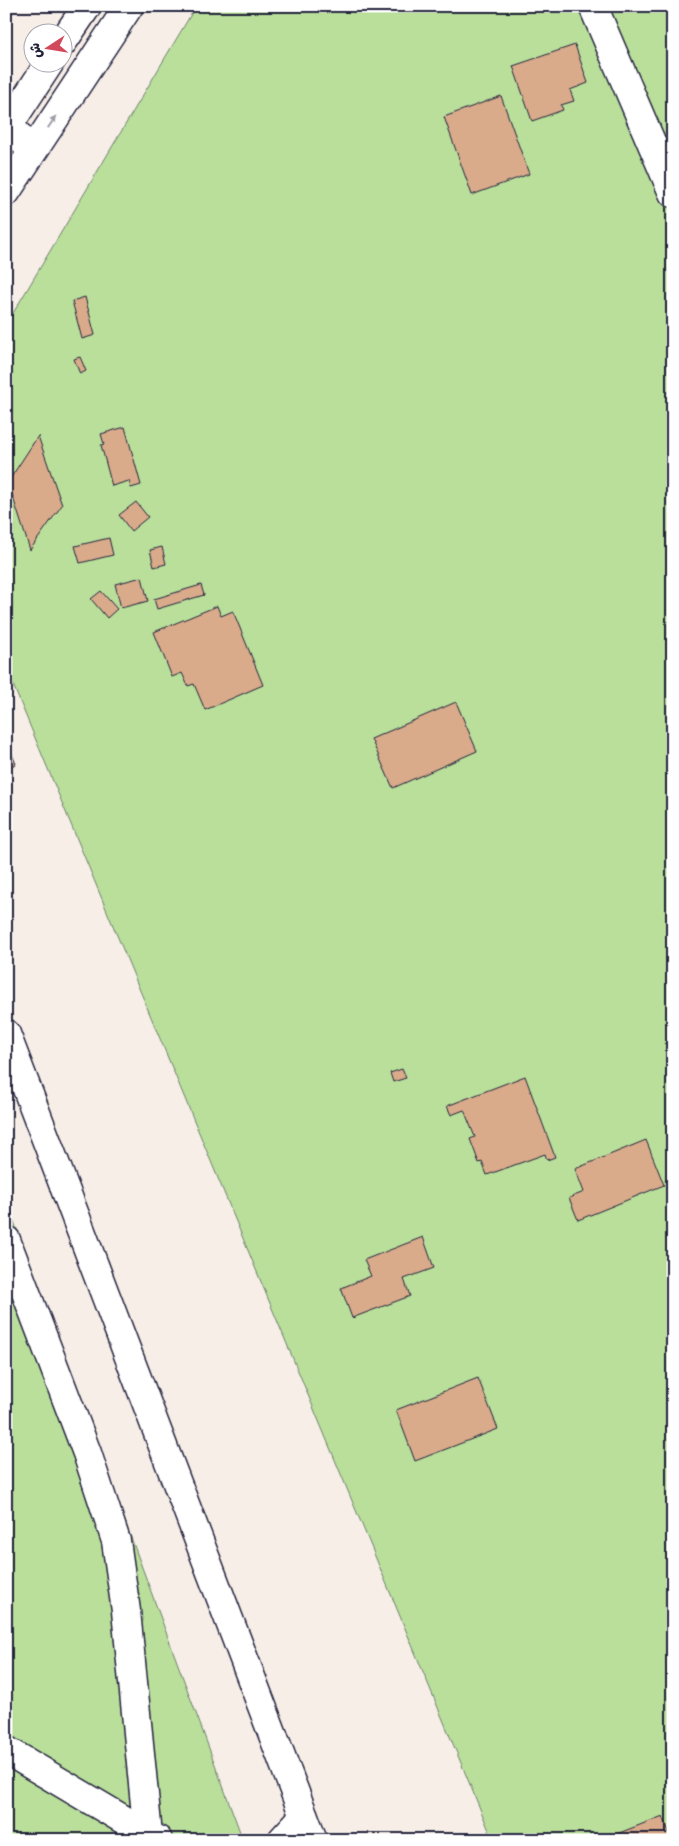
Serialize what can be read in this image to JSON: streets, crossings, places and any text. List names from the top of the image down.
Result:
{
  "north": "left"
}
